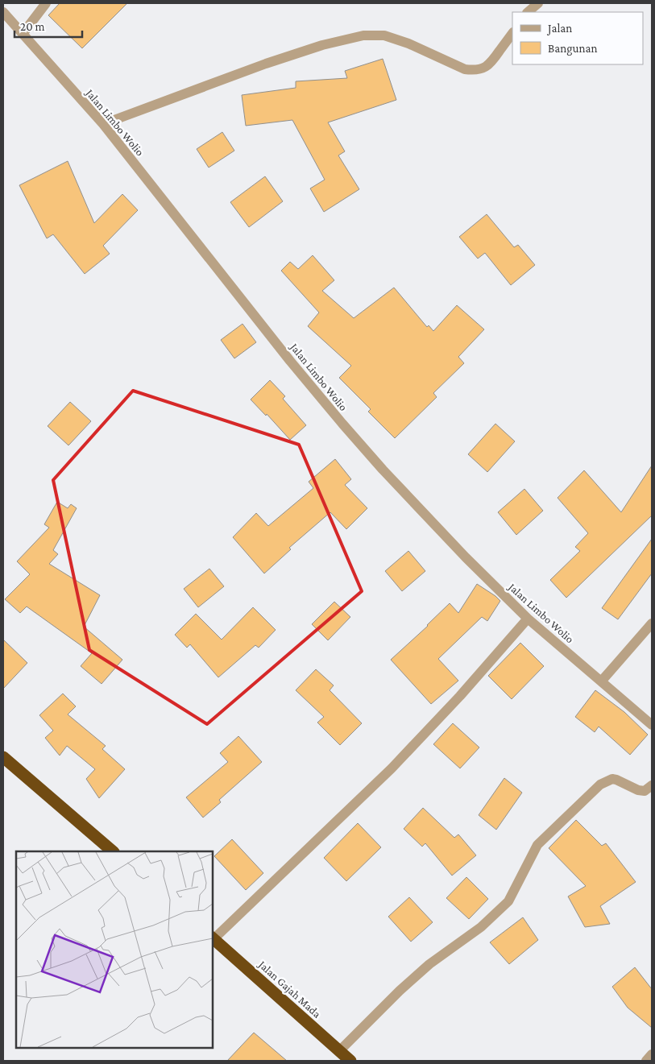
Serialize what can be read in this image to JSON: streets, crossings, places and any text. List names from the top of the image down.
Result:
{
  "streets": {
    "highway": ["Jalan Gajah Mada"],
    "street": ["Jalan Limbo Wolio"]
  },
  "legend": ["Jalan", "Bangunan"],
  "scale_bar": "20 m"
}
